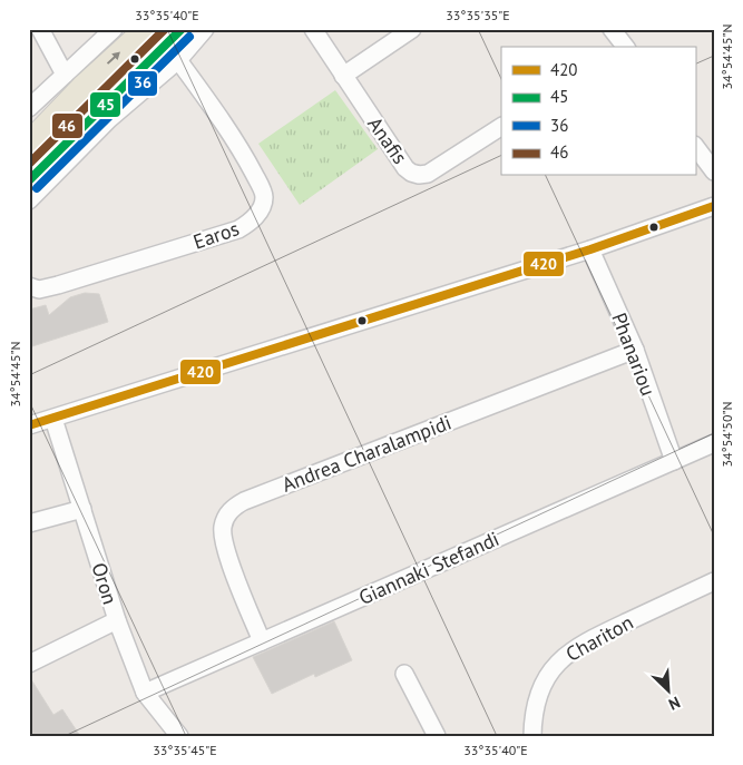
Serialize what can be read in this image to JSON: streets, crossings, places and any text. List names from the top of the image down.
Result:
{
  "streets": {
    "street": [
      "Anafis",
      "Earos",
      "Phanariou",
      "Andrea Charalampidi",
      "Giannaki Stefandi",
      "Oron",
      "Chariton"
    ]
  },
  "crossings": [
    ["Phanariou", "Andrea Charalampidi"],
    ["Phanariou", "Giannaki Stefandi"],
    ["Andrea Charalampidi", "Giannaki Stefandi"],
    ["Giannaki Stefandi", "Oron"]
  ],
  "lines": [
    "transit line 45",
    "transit line 46",
    "transit line 36",
    "transit line 420"
  ],
  "legend": [
    "420",
    "45",
    "36",
    "46"
  ],
  "north": "bottom right",
  "coordinates": [
    "33°35'40\"E",
    "33°35'35\"E",
    "34°54'45\"N",
    "34°54'50\"N",
    "33°35'45\"E"
  ]
}
